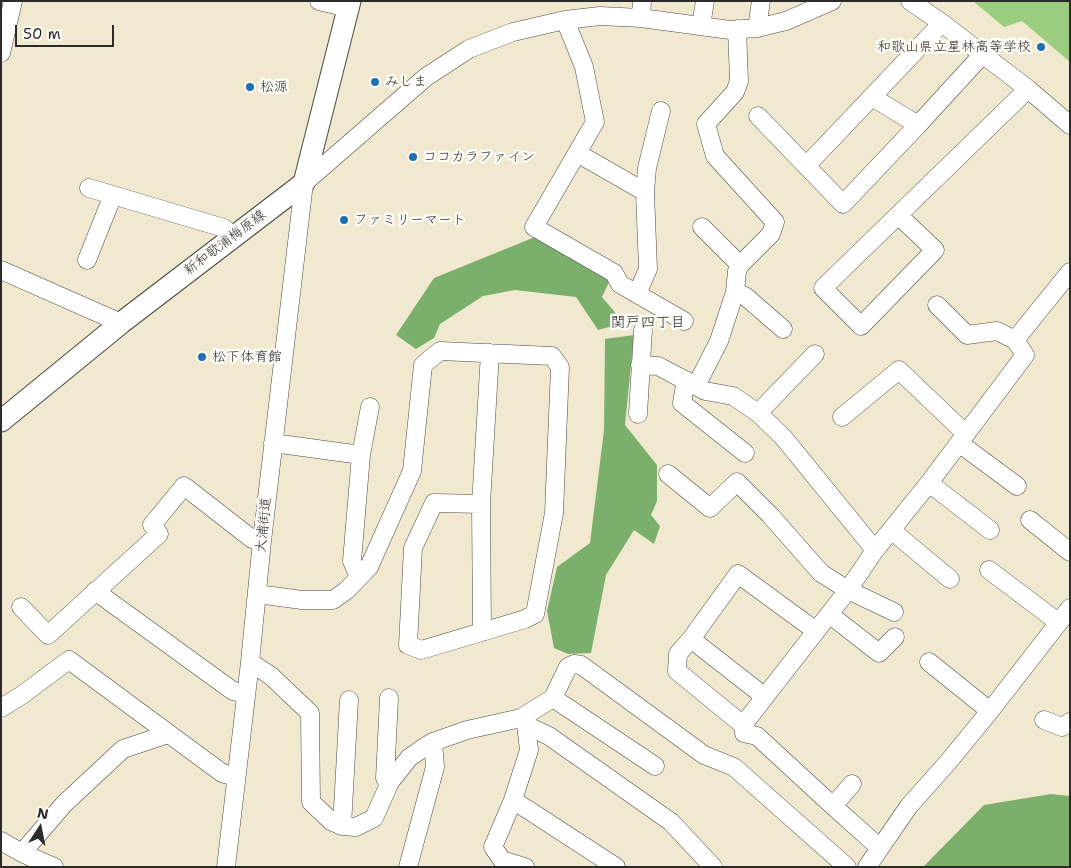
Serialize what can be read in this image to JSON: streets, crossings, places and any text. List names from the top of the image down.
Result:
{
  "streets": {
    "main road": ["新和歌浦梅原線"],
    "street": ["大浦街道"]
  },
  "crossings": [
    ["新和歌浦梅原線", "大浦街道"]
  ],
  "districts": ["関戸四丁目"],
  "places": [
    "和歌山県立星林高等学校",
    "みしま",
    "松源",
    "ココカラファイン",
    "ファミリーマート",
    "松下体育館"
  ],
  "scale_bar": "50 m",
  "north": "top"
}
